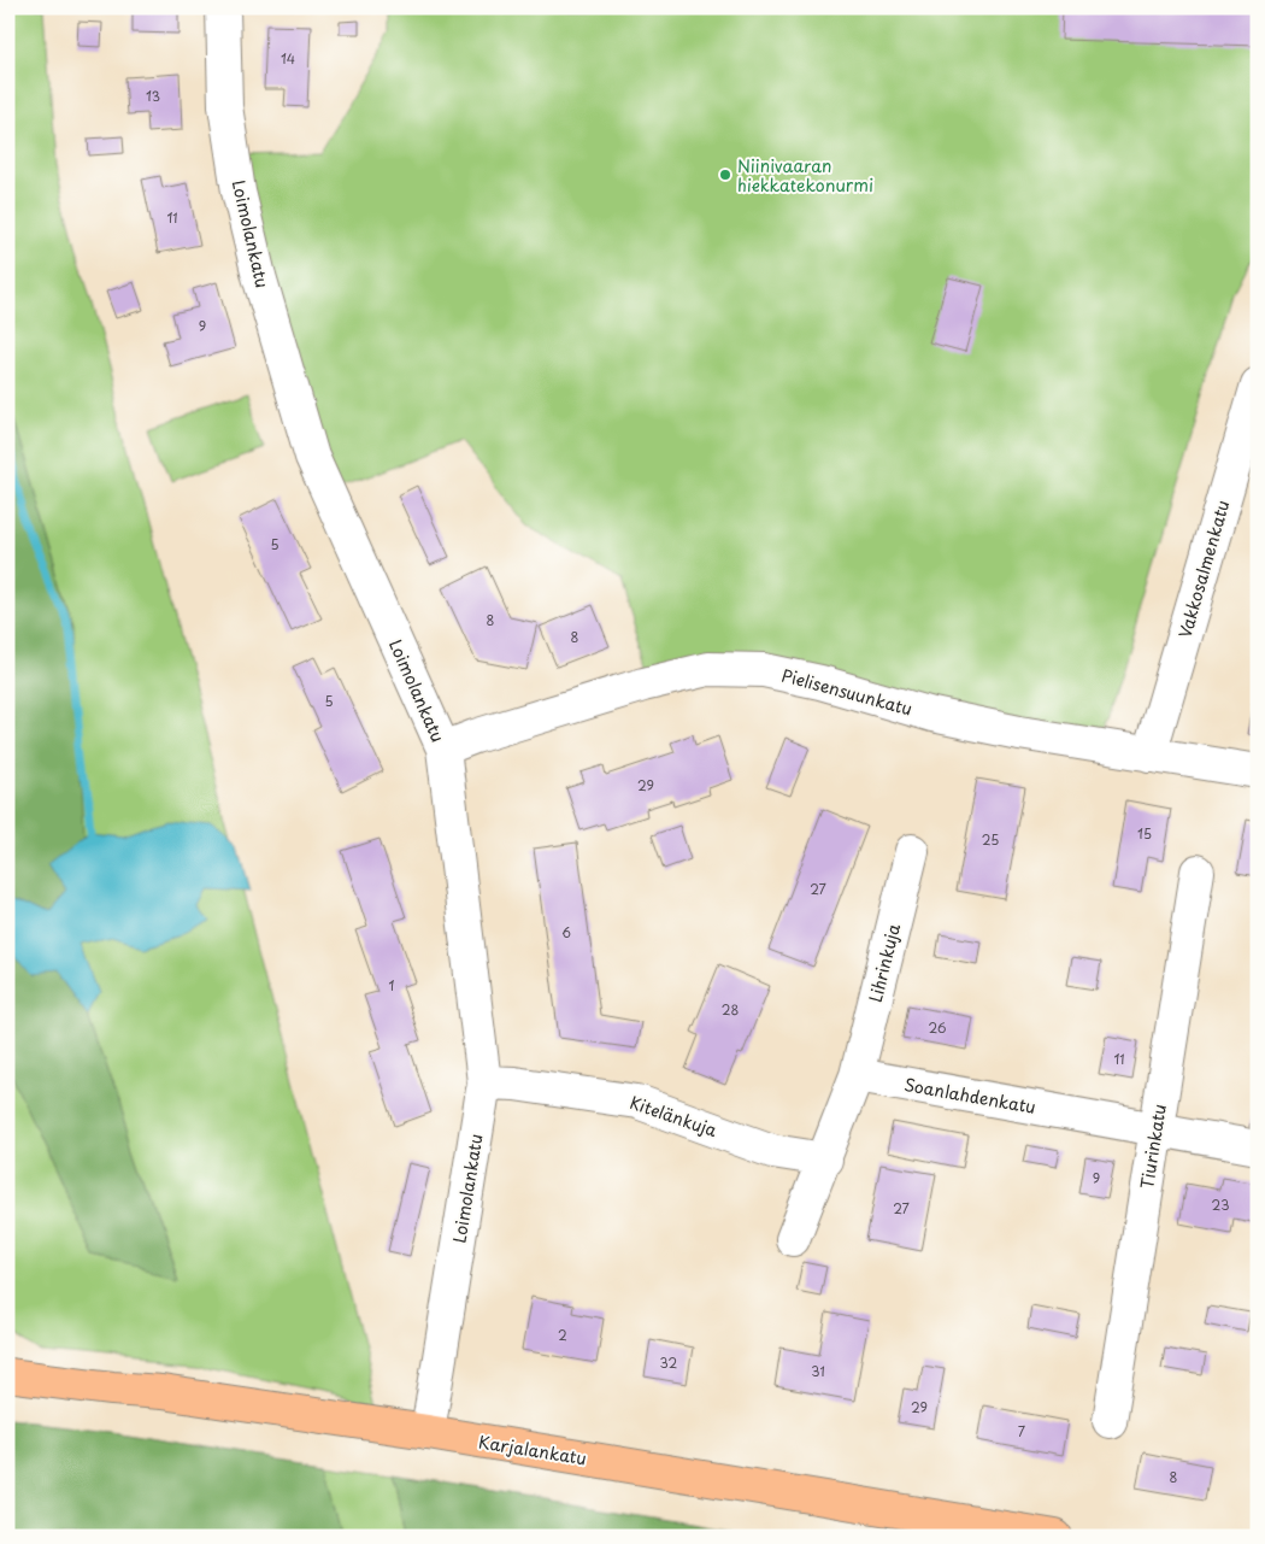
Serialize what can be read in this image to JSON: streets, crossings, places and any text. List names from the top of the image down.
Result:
{
  "streets": {
    "main road": ["Karjalankatu"],
    "street": [
      "Loimolankatu",
      "Vakkosalmenkatu",
      "Pielisensuunkatu",
      "Lihrinkuja",
      "Soanlahdenkatu",
      "Kitelänkuja",
      "Tiurinkatu"
    ]
  },
  "crossings": [
    ["Loimolankatu", "Pielisensuunkatu"],
    ["Loimolankatu", "Kitelänkuja"],
    ["Loimolankatu", "Karjalankatu"],
    ["Vakkosalmenkatu", "Pielisensuunkatu"],
    ["Lihrinkuja", "Soanlahdenkatu"],
    ["Soanlahdenkatu", "Tiurinkatu"]
  ],
  "places": ["Niinivaaran hiekkatekonurmi"],
  "house_numbers": [
    "14",
    "13",
    "11",
    "9",
    "5",
    "8",
    "8",
    "5",
    "29",
    "15",
    "25",
    "27",
    "6",
    "1",
    "28",
    "26",
    "11",
    "9",
    "23",
    "27",
    "2",
    "32",
    "31",
    "29",
    "7",
    "8"
  ]
}
